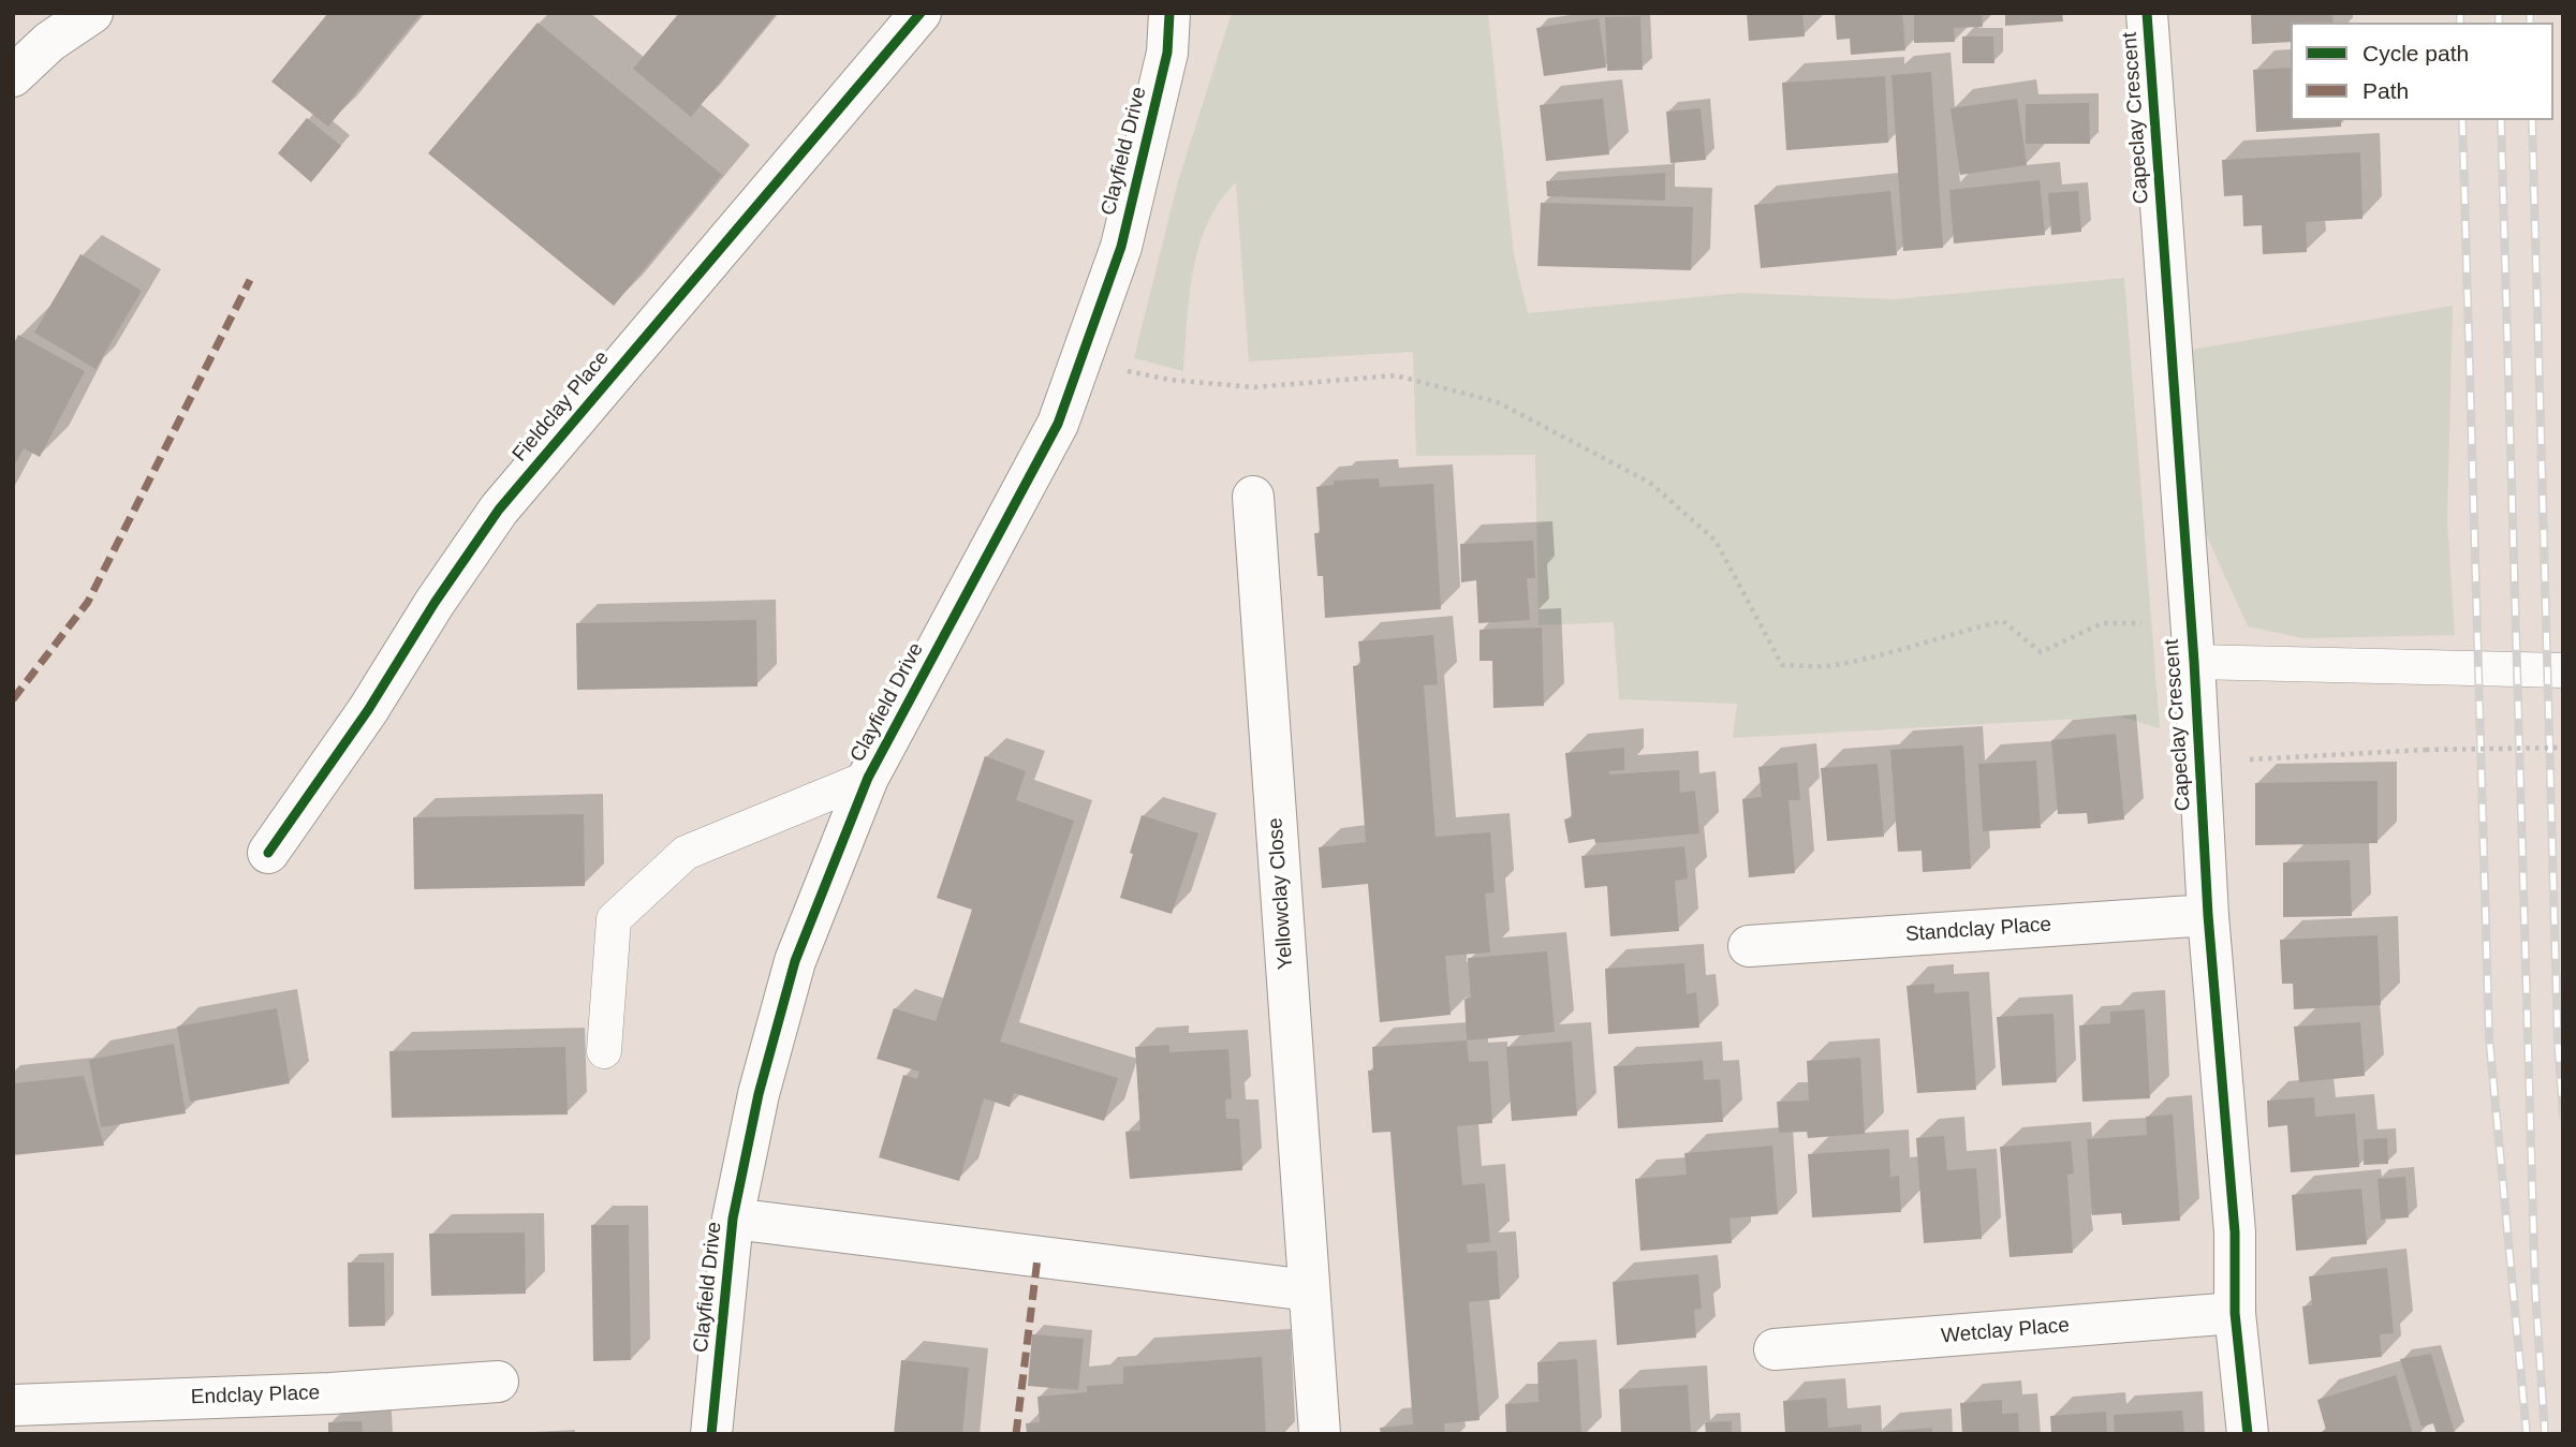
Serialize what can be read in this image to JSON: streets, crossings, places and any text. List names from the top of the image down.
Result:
{
  "streets": {
    "street": [
      "Capeclay Crescent",
      "Clayfield Drive",
      "Fieldclay Place",
      "Yellowclay Close",
      "Standclay Place",
      "Wetclay Place",
      "Endclay Place"
    ]
  },
  "crossings": [
    ["Capeclay Crescent", "Standclay Place"],
    ["Capeclay Crescent", "Wetclay Place"]
  ],
  "legend": ["Cycle path", "Path"]
}
